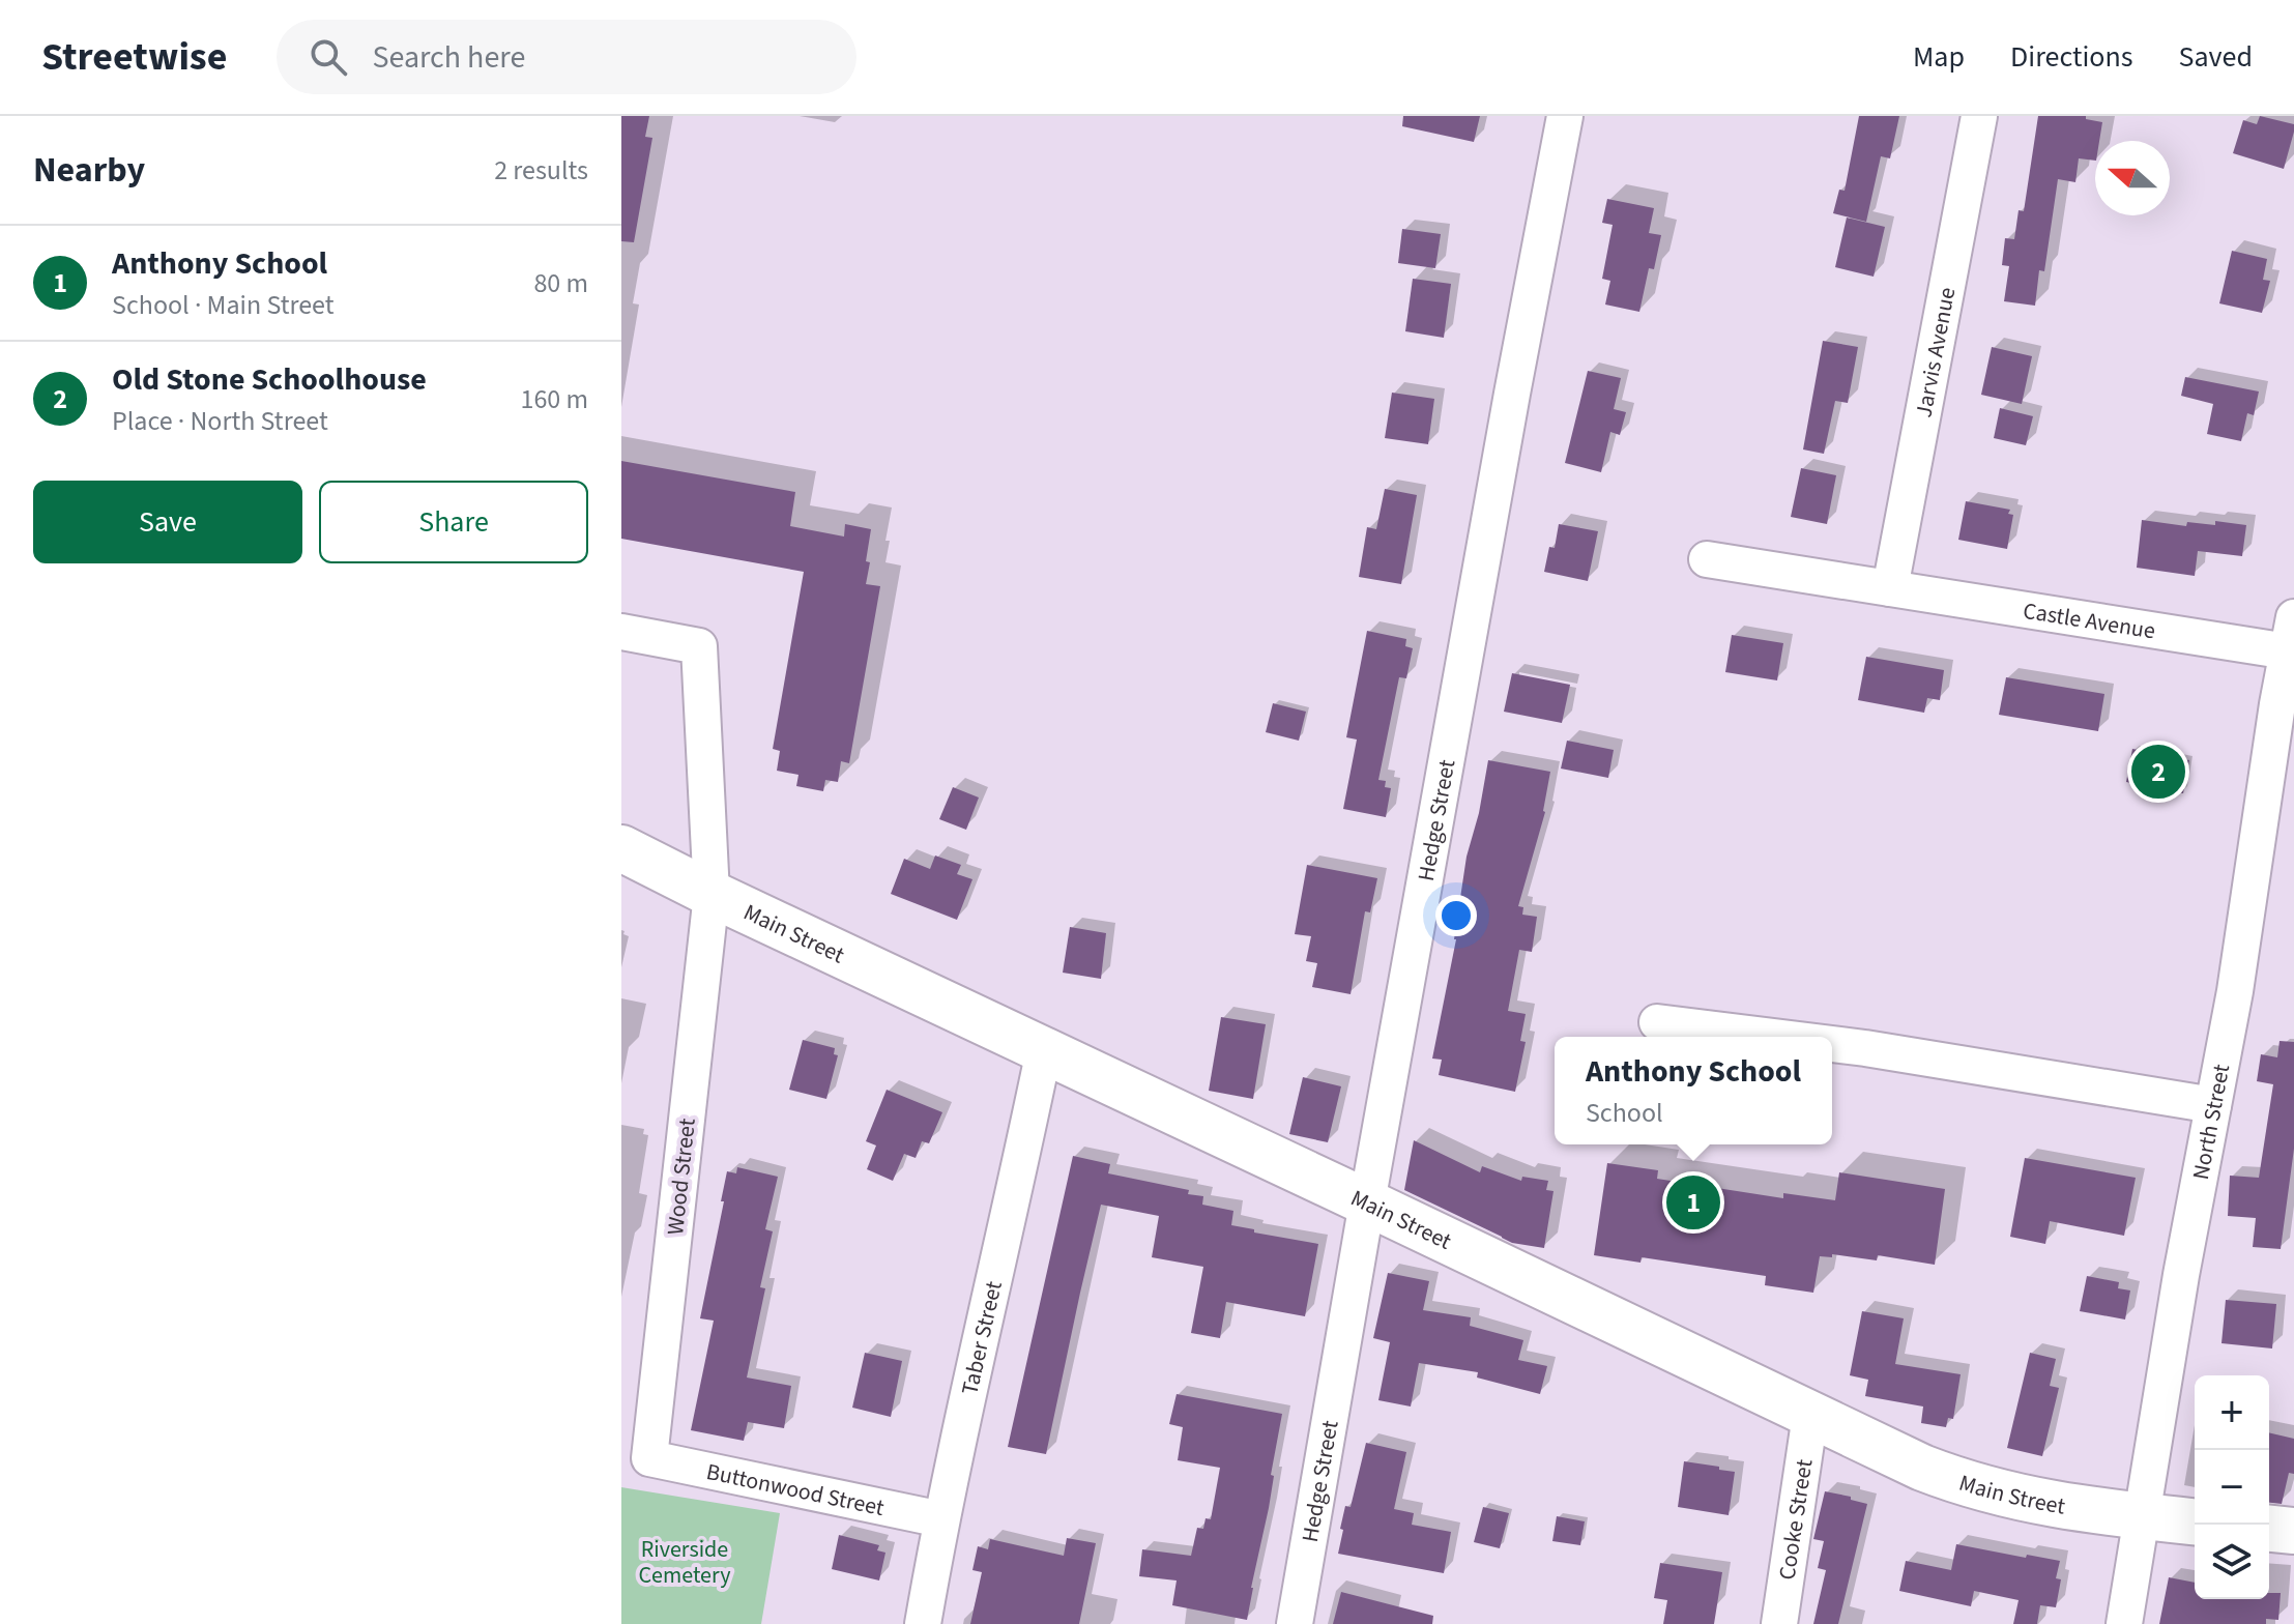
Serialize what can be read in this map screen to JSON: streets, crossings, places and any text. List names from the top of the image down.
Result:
{
  "streets": {
    "main road": ["Main Street"],
    "street": [
      "Jarvis Avenue",
      "Castle Avenue",
      "Hedge Street",
      "North Street",
      "Wood Street",
      "Taber Street",
      "Buttonwood Street",
      "Cooke Street"
    ]
  },
  "crossings": [
    ["Jarvis Avenue", "Castle Avenue"],
    ["Castle Avenue", "North Street"],
    ["Hedge Street", "Main Street"],
    ["Main Street", "North Street"],
    ["Main Street", "Wood Street"],
    ["Main Street", "Taber Street"],
    ["Main Street", "Cooke Street"],
    ["Wood Street", "Buttonwood Street"],
    ["Taber Street", "Buttonwood Street"]
  ],
  "parks": ["Riverside Cemetery"],
  "north": "left",
  "page": {
    "header": "Streetwise",
    "search": "Search here",
    "nav": ["Map", "Directions", "Saved"],
    "heading": ["Nearby", "2 results"],
    "list": [
      {
        "mark": "1",
        "name": "Anthony School",
        "note": "School · Main Street",
        "value": "80 m"
      },
      {
        "mark": "2",
        "name": "Old Stone Schoolhouse",
        "note": "Place · North Street",
        "value": "160 m"
      }
    ],
    "buttons": ["Save", "Share"],
    "pins": ["2", "1"],
    "popup": ["Anthony School", "School"],
    "map_buttons": ["+", "−"]
  }
}
